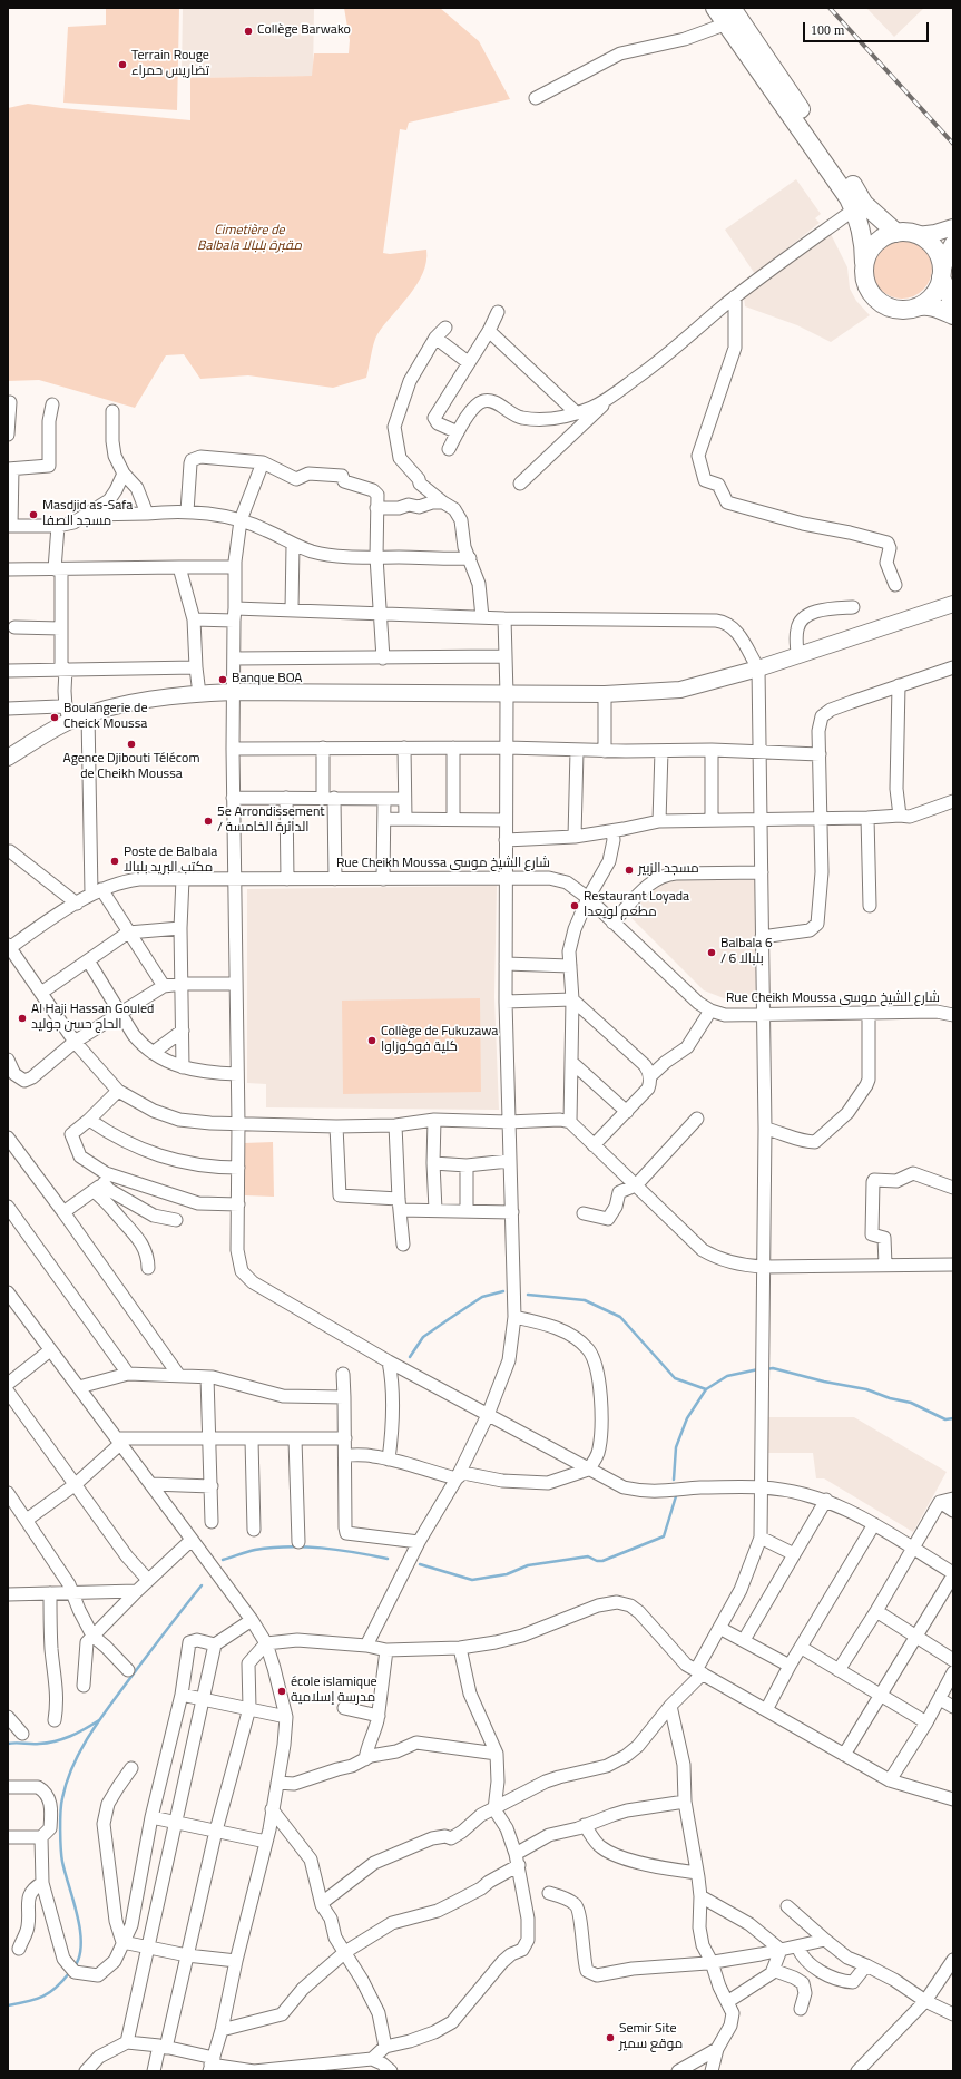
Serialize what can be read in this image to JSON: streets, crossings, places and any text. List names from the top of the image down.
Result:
{
  "streets": {
    "street": ["Rue Cheikh Moussa شارع الشيخ موسى"]
  },
  "parks": ["Cimetière de Balbala مقبرة بلبالا"],
  "places": [
    "Collège Barwako",
    "Terrain Rouge تضاريس حمراء",
    "Masdjid as-Safa مسجد الصفا",
    "Banque BOA",
    "Boulangerie de Cheick Moussa",
    "Agence Djibouti Télécom de Cheikh Moussa",
    "5e Arrondissement / الدائرة الخامسة",
    "Poste de Balbala مكتب البريد بلبالا",
    "مسجد الزبير",
    "Restaurant Loyada مطعم لويعدا",
    "Balbala 6 / بلبالا 6",
    "Al Haji Hassan Gouled الحاج حسن جوليد",
    "Collège de Fukuzawa كلية فوكوزاوا",
    "école islamique مدرسة إسلامية",
    "Semir Site موقع سمير"
  ],
  "scale_bar": "100 m"
}
